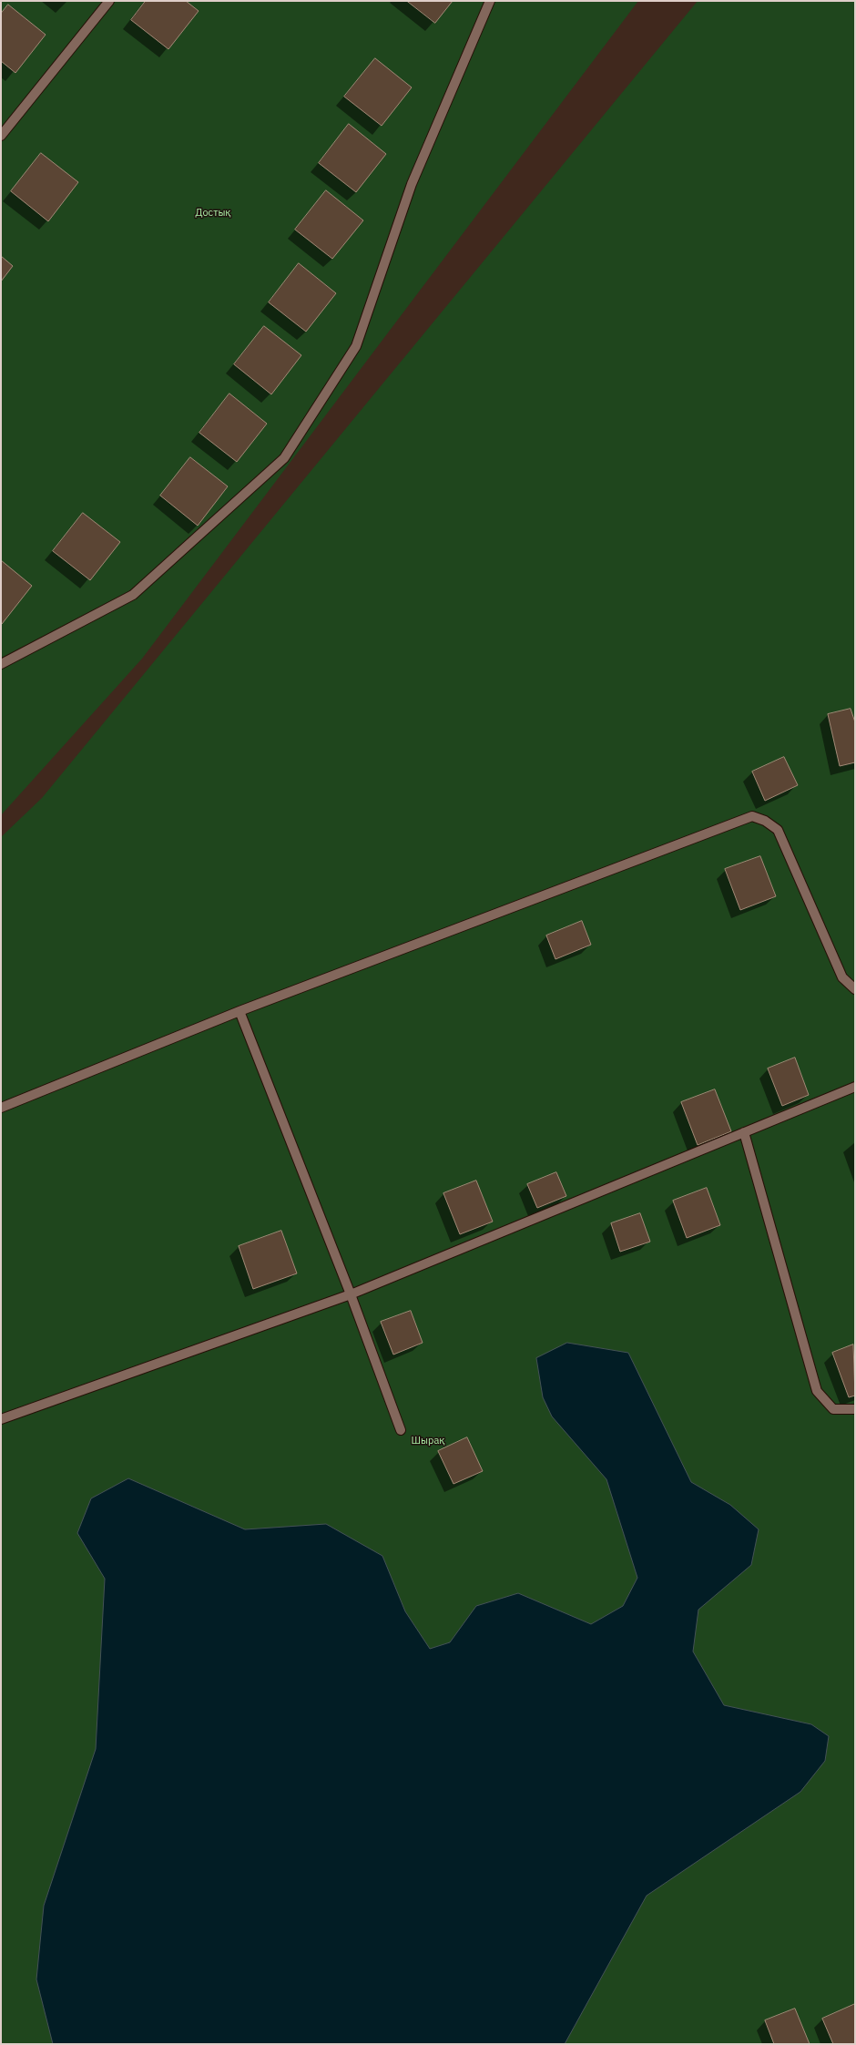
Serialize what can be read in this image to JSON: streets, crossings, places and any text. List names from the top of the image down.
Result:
{
  "parks": ["Достық", "Шырақ"]
}
